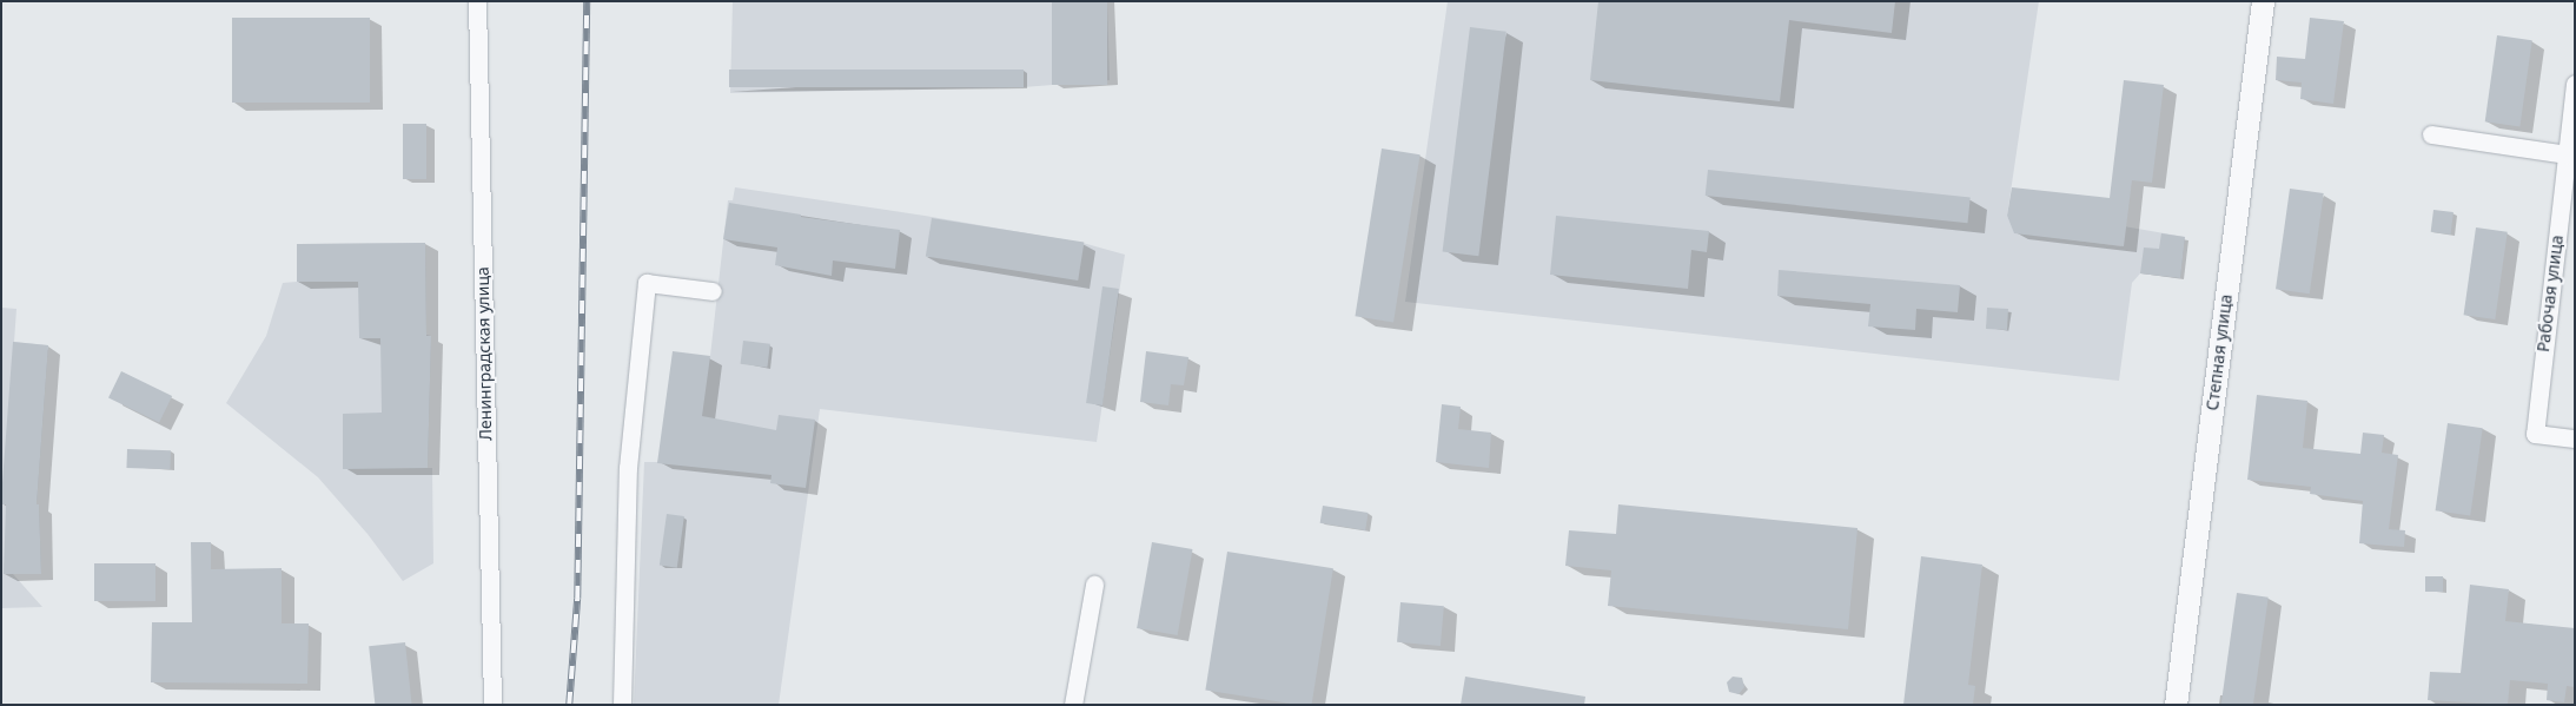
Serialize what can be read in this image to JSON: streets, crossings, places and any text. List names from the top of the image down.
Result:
{
  "streets": {
    "street": ["Рабочая улица", "Степная улица", "Ленинградская улица"]
  }
}
